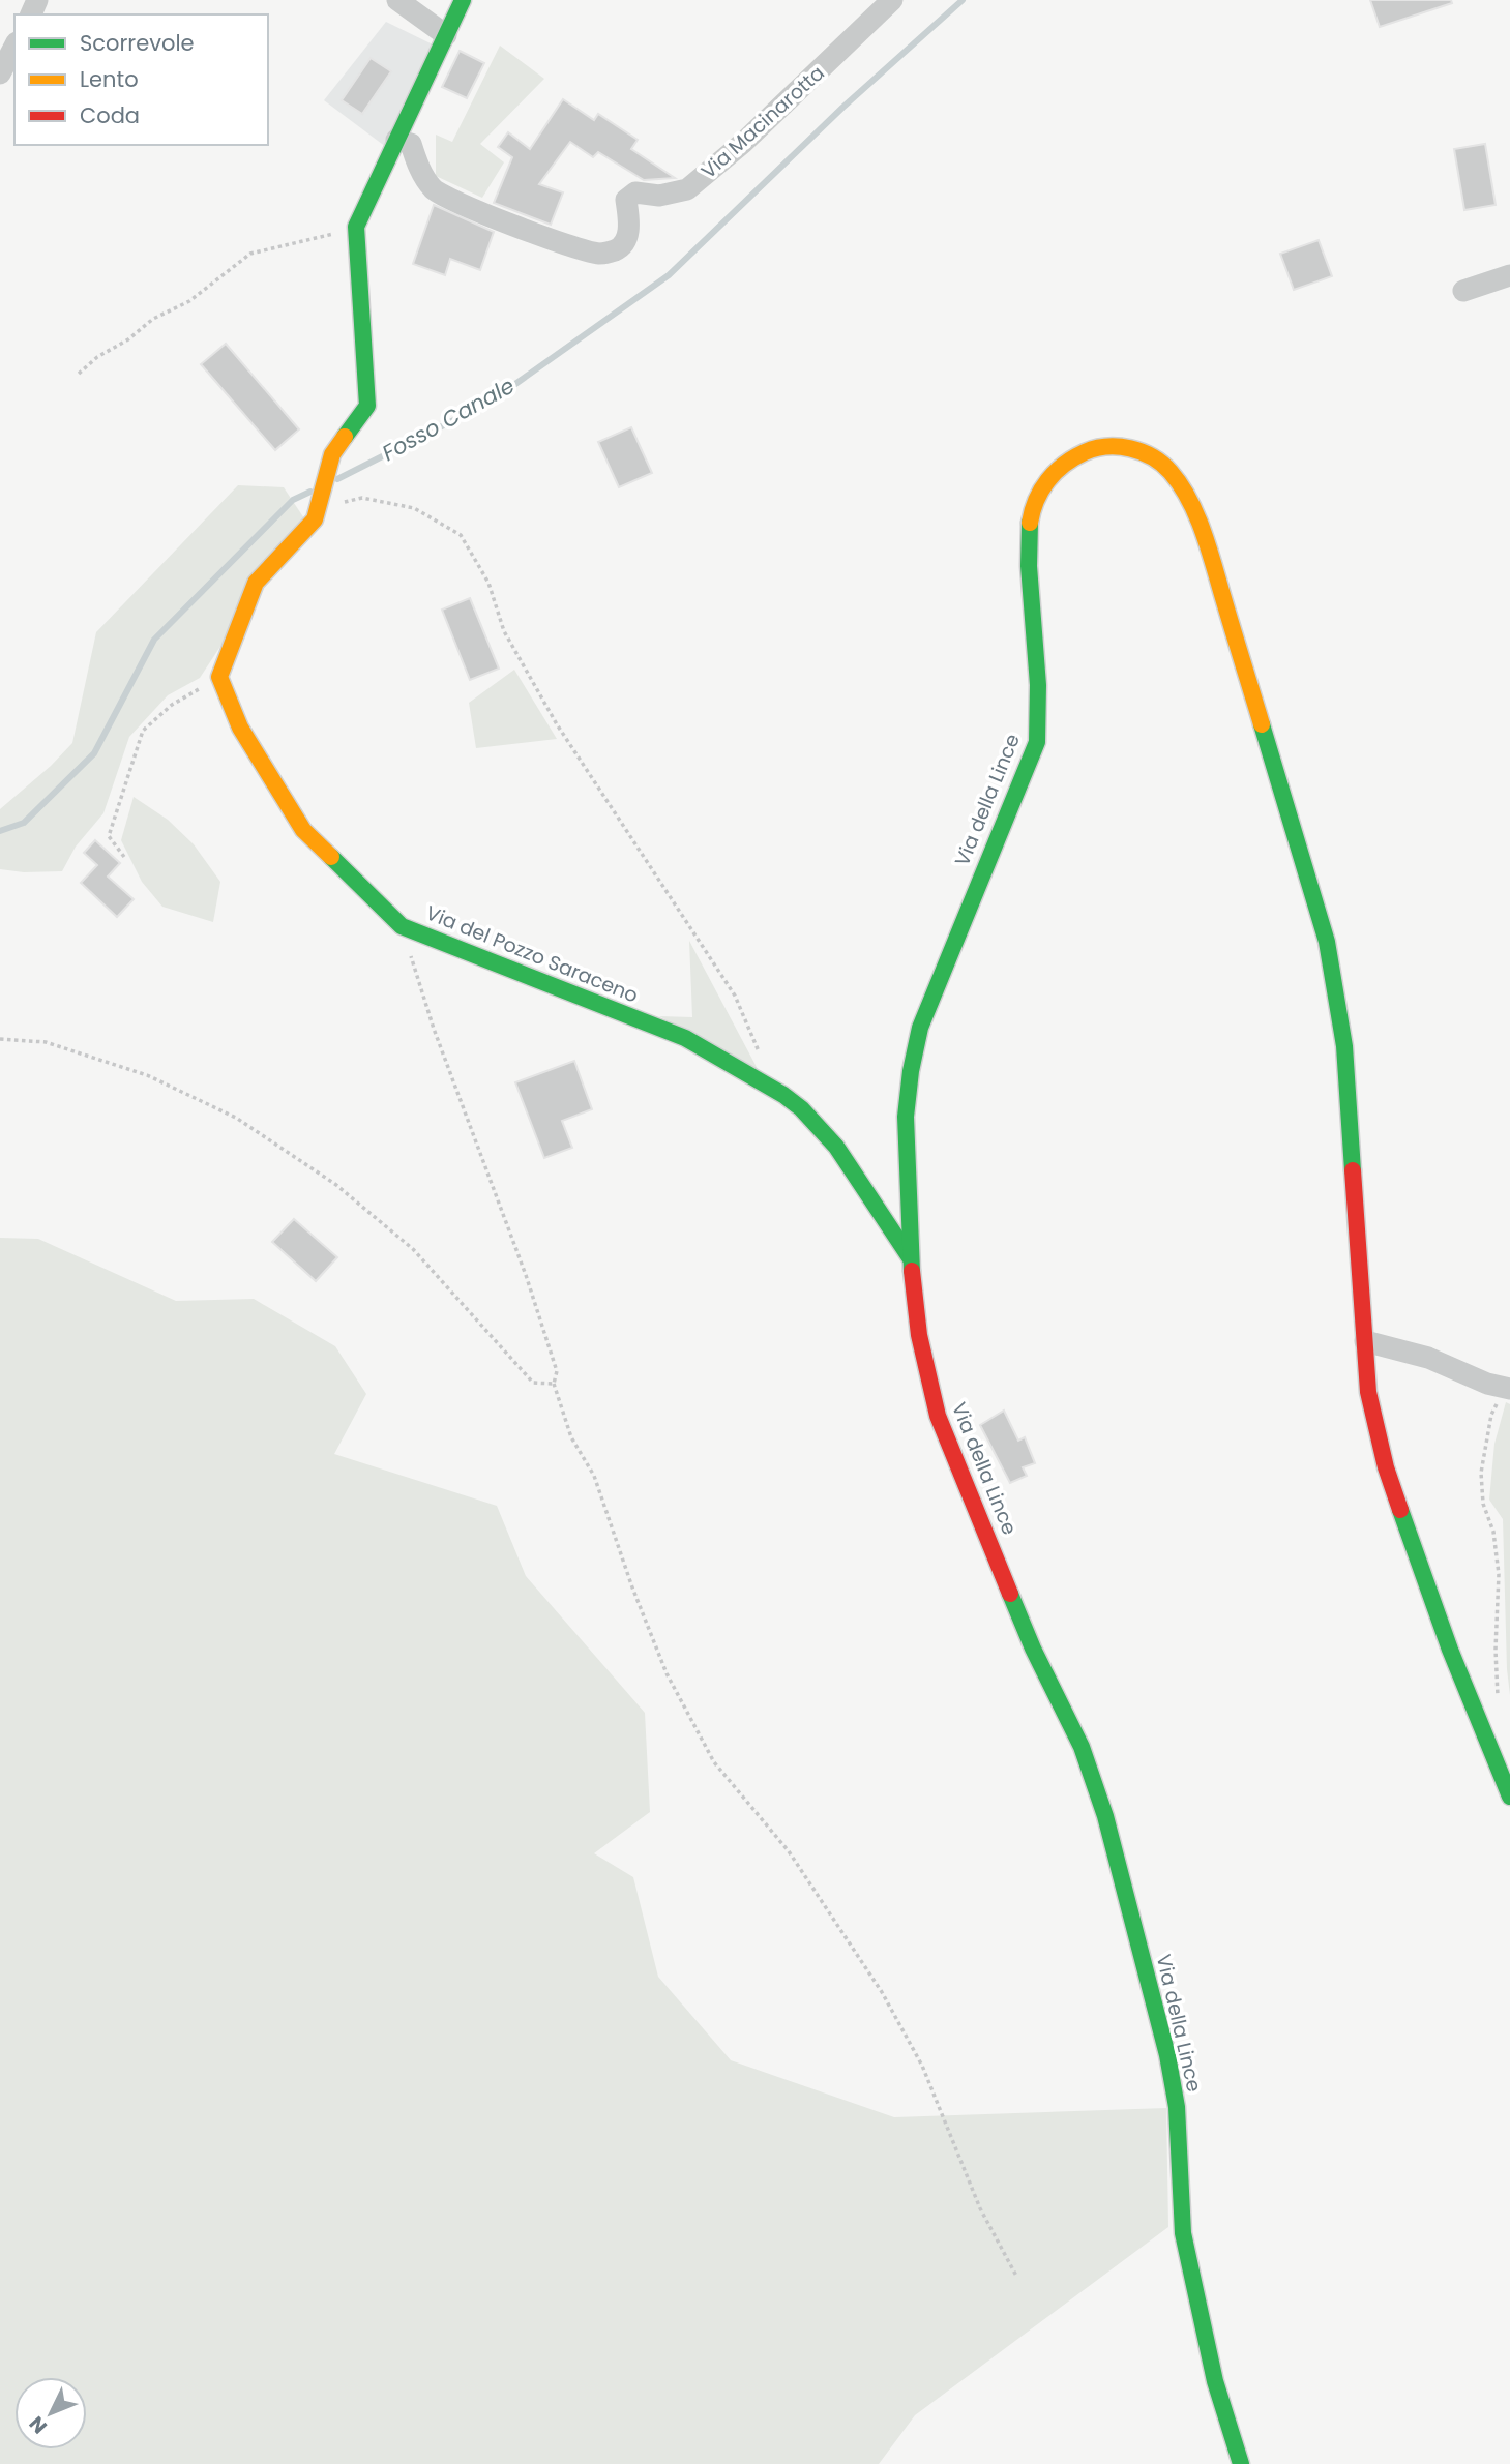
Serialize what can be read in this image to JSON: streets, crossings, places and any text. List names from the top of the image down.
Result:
{
  "streets": {
    "street": ["Via Macinarotta", "Via della Lince", "Via del Pozzo Saraceno"]
  },
  "crossings": [
    ["Via della Lince", "Via del Pozzo Saraceno"]
  ],
  "water": ["Fosso Canale"],
  "legend": ["Scorrevole", "Lento", "Coda"],
  "north": "bottom left"
}
